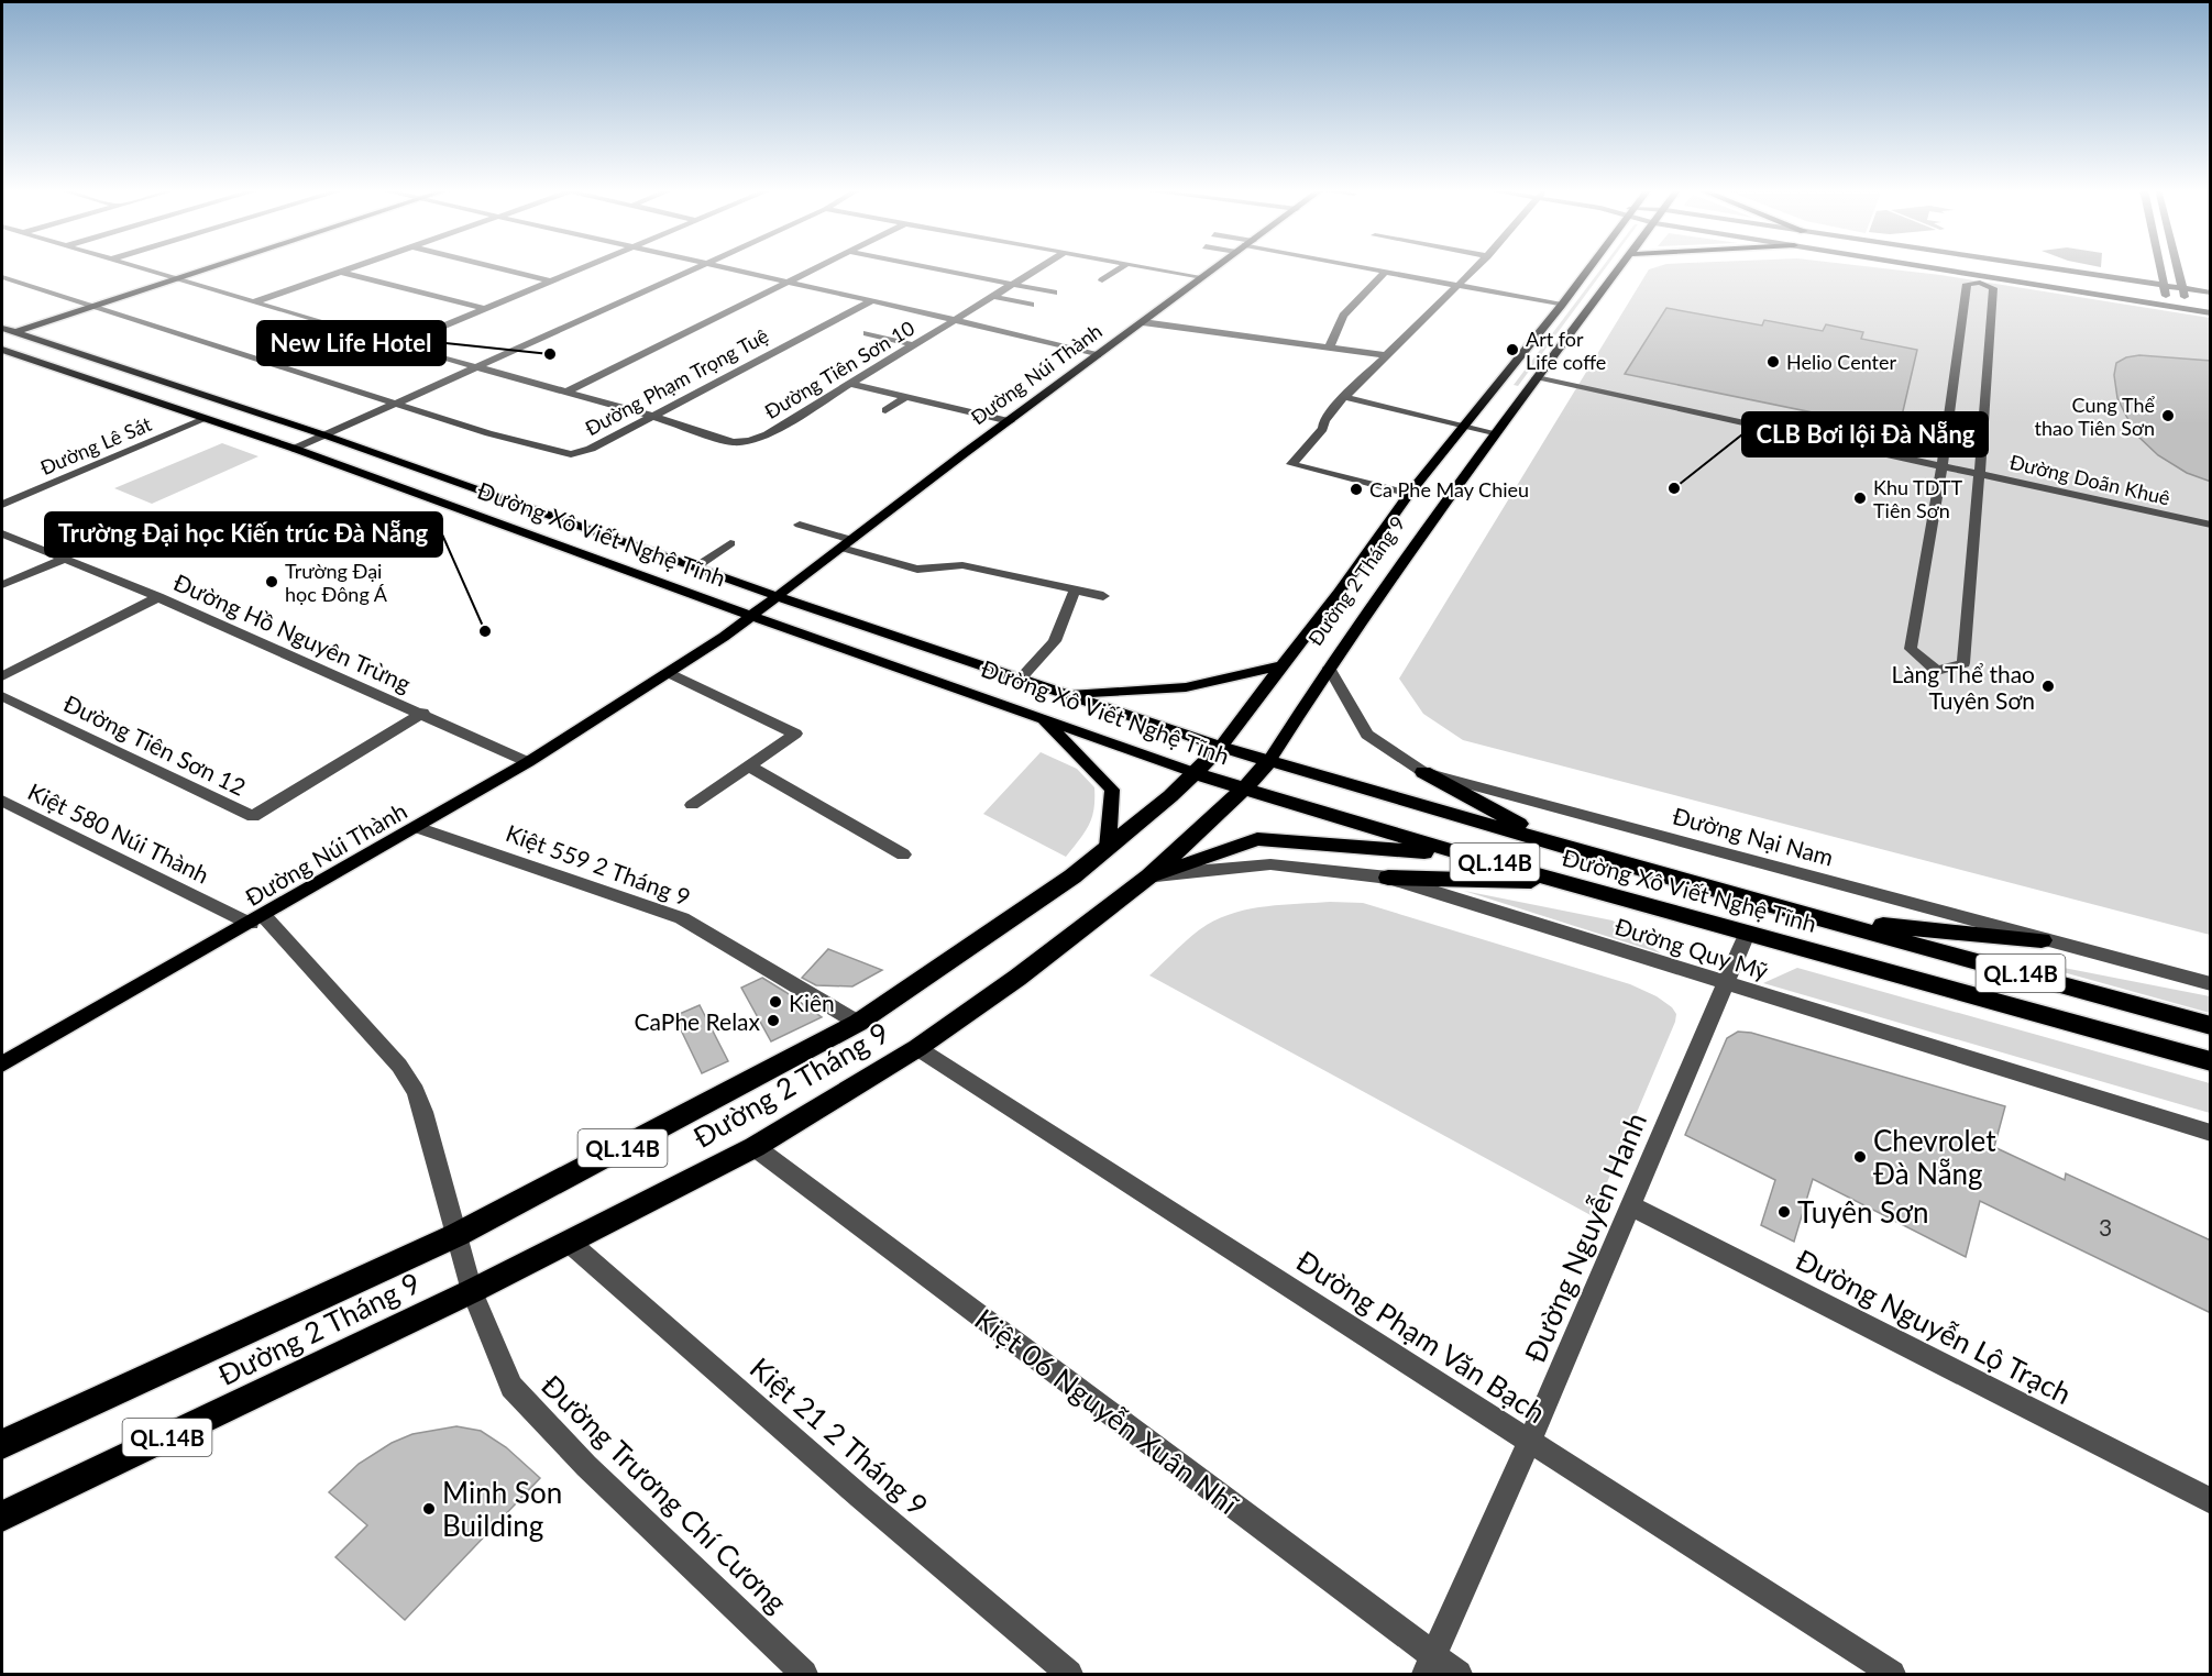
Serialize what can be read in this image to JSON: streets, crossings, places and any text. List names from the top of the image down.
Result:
{
  "streets": {
    "highway": ["Đường Xô Viết Nghệ Tĩnh", "Đường 2 Tháng 9", "QL.14B"],
    "main road": ["Đường Núi Thành"],
    "street": [
      "Đường Tiên Sơn 10",
      "Đường Phạm Trọng Tuệ",
      "Đường Lê Sát",
      "Đường Doãn Khuê",
      "Đường Hồ Nguyên Trừng",
      "Đường Tiên Sơn 12",
      "Kiệt 580 Núi Thành",
      "Đường Nại Nam",
      "Kiệt 559 2 Tháng 9",
      "Đường Quy Mỹ",
      "Đường Nguyễn Hanh",
      "Đường Nguyễn Lộ Trạch",
      "Đường Phạm Văn Bạch",
      "Kiệt 06 Nguyễn Xuân Nhĩ",
      "Kiệt 21 2 Tháng 9",
      "Đường Trương Chí Cương"
    ]
  },
  "crossings": [
    ["Đường Tiên Sơn 10", "Đường Phạm Trọng Tuệ"],
    ["Đường Núi Thành", "Đường Xô Viết Nghệ Tĩnh"],
    ["Đường Núi Thành", "Đường Hồ Nguyên Trừng"],
    ["Đường Núi Thành", "Kiệt 580 Núi Thành"],
    ["Đường Núi Thành", "Kiệt 559 2 Tháng 9"],
    ["Đường Núi Thành", "Đường Trương Chí Cương"],
    ["Đường Lê Sát", "Đường Xô Viết Nghệ Tĩnh"],
    ["Đường Doãn Khuê", "Đường 2 Tháng 9"],
    ["Đường Xô Viết Nghệ Tĩnh", "Đường 2 Tháng 9"],
    ["Đường Xô Viết Nghệ Tĩnh", "QL.14B"],
    ["Đường Xô Viết Nghệ Tĩnh", "Đường Nguyễn Hanh"],
    ["Đường 2 Tháng 9", "Đường Nại Nam"],
    ["Đường 2 Tháng 9", "QL.14B"],
    ["Đường 2 Tháng 9", "Kiệt 559 2 Tháng 9"],
    ["Đường 2 Tháng 9", "Đường Quy Mỹ"],
    ["Đường 2 Tháng 9", "Đường Phạm Văn Bạch"],
    ["Đường 2 Tháng 9", "Kiệt 06 Nguyễn Xuân Nhĩ"],
    ["Đường 2 Tháng 9", "Kiệt 21 2 Tháng 9"],
    ["Đường 2 Tháng 9", "Đường Trương Chí Cương"],
    ["Đường Hồ Nguyên Trừng", "Đường Tiên Sơn 12"],
    ["Kiệt 580 Núi Thành", "Đường Trương Chí Cương"],
    ["Đường Quy Mỹ", "Đường Nguyễn Hanh"],
    ["Đường Nguyễn Hanh", "Đường Nguyễn Lộ Trạch"],
    ["Đường Nguyễn Hanh", "Đường Phạm Văn Bạch"],
    ["Đường Nguyễn Hanh", "Kiệt 06 Nguyễn Xuân Nhĩ"]
  ],
  "places": [
    "Art for Life coffe",
    "New Life Hotel",
    "Helio Center",
    "Cung Thể thao Tiên Sơn",
    "CLB Bơi lội Đà Nẵng",
    "Ca Phe May Chieu",
    "Khu TDTT Tiên Sơn",
    "Trường Đại học Đông Á",
    "Trường Đại học Kiến trúc Đà Nẵng",
    "Làng Thể thao Tuyên Sơn",
    "Kiên",
    "CaPhe Relax",
    "Chevrolet Đà Nẵng",
    "Tuyên Sơn",
    "Minh Son Building"
  ],
  "house_numbers": ["3"]
}
